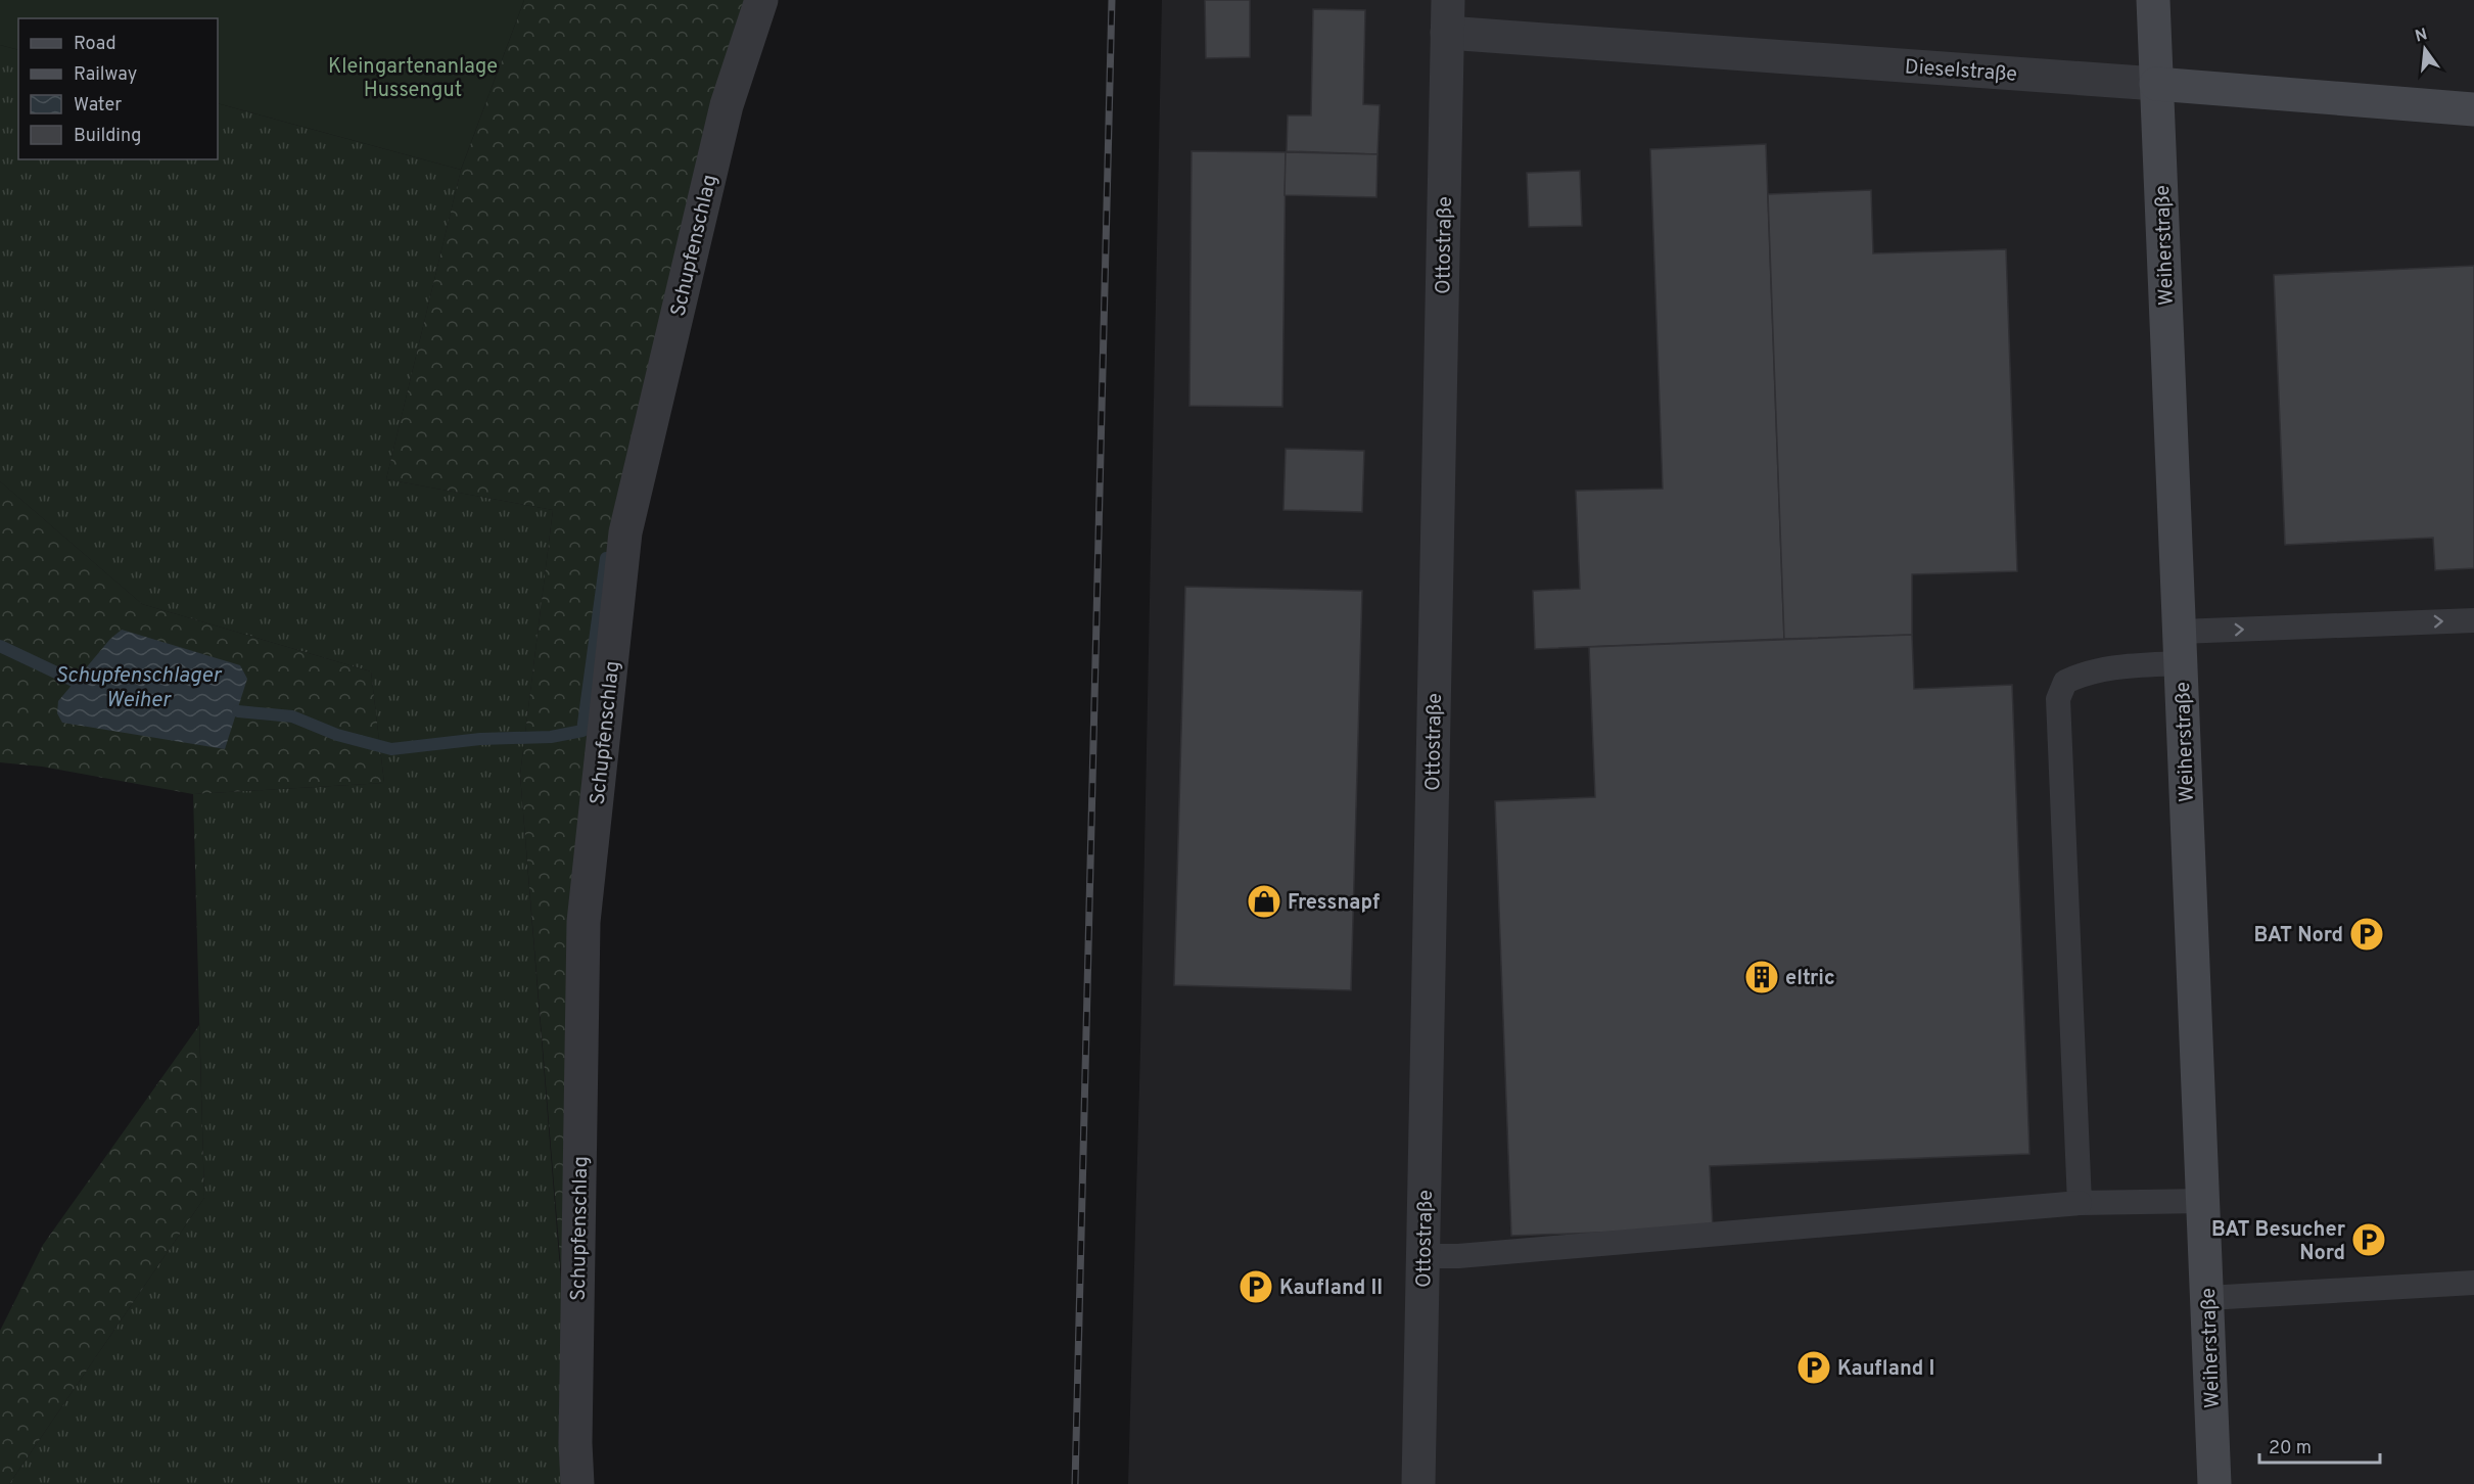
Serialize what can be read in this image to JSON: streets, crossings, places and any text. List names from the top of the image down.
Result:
{
  "streets": {
    "street": [
      "Dieselstraße",
      "Schupfenschlag",
      "Ottostraße",
      "Weiherstraße"
    ]
  },
  "crossings": [
    ["Dieselstraße", "Ottostraße"],
    ["Dieselstraße", "Weiherstraße"]
  ],
  "water": ["Schupfenschlager Weiher"],
  "parks": ["Kleingartenanlage Hussengut"],
  "places": {
    "shop": ["Fressnapf"],
    "parking": [
      "BAT Nord",
      "BAT Besucher Nord",
      "Kaufland II",
      "Kaufland I"
    ],
    "building": ["eltric"]
  },
  "legend": [
    "Road",
    "Railway",
    "Water",
    "Building"
  ],
  "scale_bar": "20 m",
  "north": "top"
}
